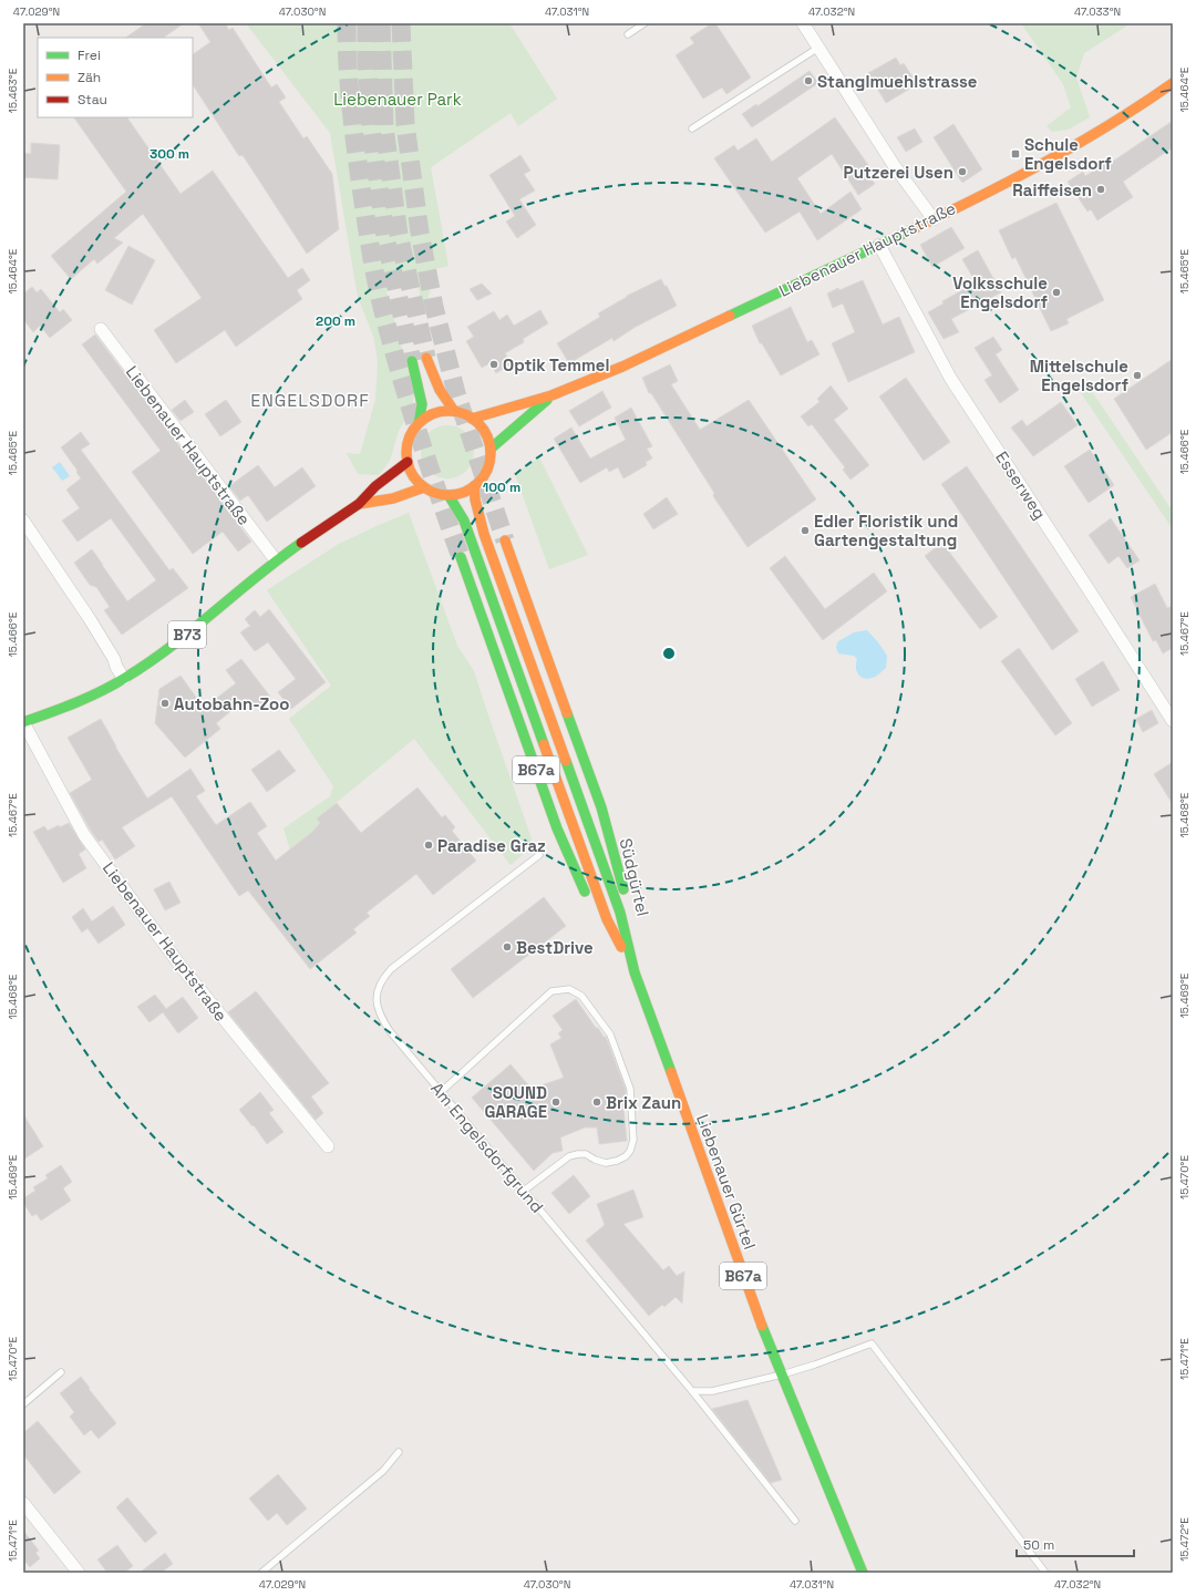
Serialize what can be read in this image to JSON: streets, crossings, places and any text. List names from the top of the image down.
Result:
{
  "streets": {
    "main road": [
      "Liebenauer Hauptstraße",
      "B73",
      "B67a",
      "Südgürtel",
      "Liebenauer Gürtel"
    ],
    "street": ["Esserweg"],
    "lane": ["Am Engelsdorfgrund"]
  },
  "crossings": [
    ["Liebenauer Hauptstraße", "Esserweg"],
    ["B67a", "Südgürtel"],
    ["B67a", "Liebenauer Gürtel"],
    ["Südgürtel", "Liebenauer Gürtel"]
  ],
  "districts": ["ENGELSDORF"],
  "parks": ["Liebenauer Park"],
  "places": {
    "other": [
      "Stanglmuehlstrasse",
      "Putzerei Usen",
      "Raiffeisen",
      "Volksschule Engelsdorf",
      "Optik Temmel",
      "Mittelschule Engelsdorf",
      "Edler Floristik und Gartengestaltung",
      "Autobahn-Zoo",
      "Paradise Graz",
      "BestDrive",
      "SOUND GARAGE",
      "Brix Zaun"
    ],
    "transit": ["Schule Engelsdorf"]
  },
  "legend": ["Frei", "Zäh", "Stau"],
  "scale_bar": "50 m",
  "coordinates": [
    "47.029°N",
    "47.030°N",
    "47.031°N",
    "47.032°N",
    "47.033°N",
    "15.464°E",
    "15.463°E",
    "15.465°E",
    "15.466°E",
    "15.467°E",
    "15.468°E",
    "15.469°E",
    "15.470°E",
    "15.471°E",
    "15.472°E"
  ],
  "rings": ["300 m", "200 m", "100 m"]
}
